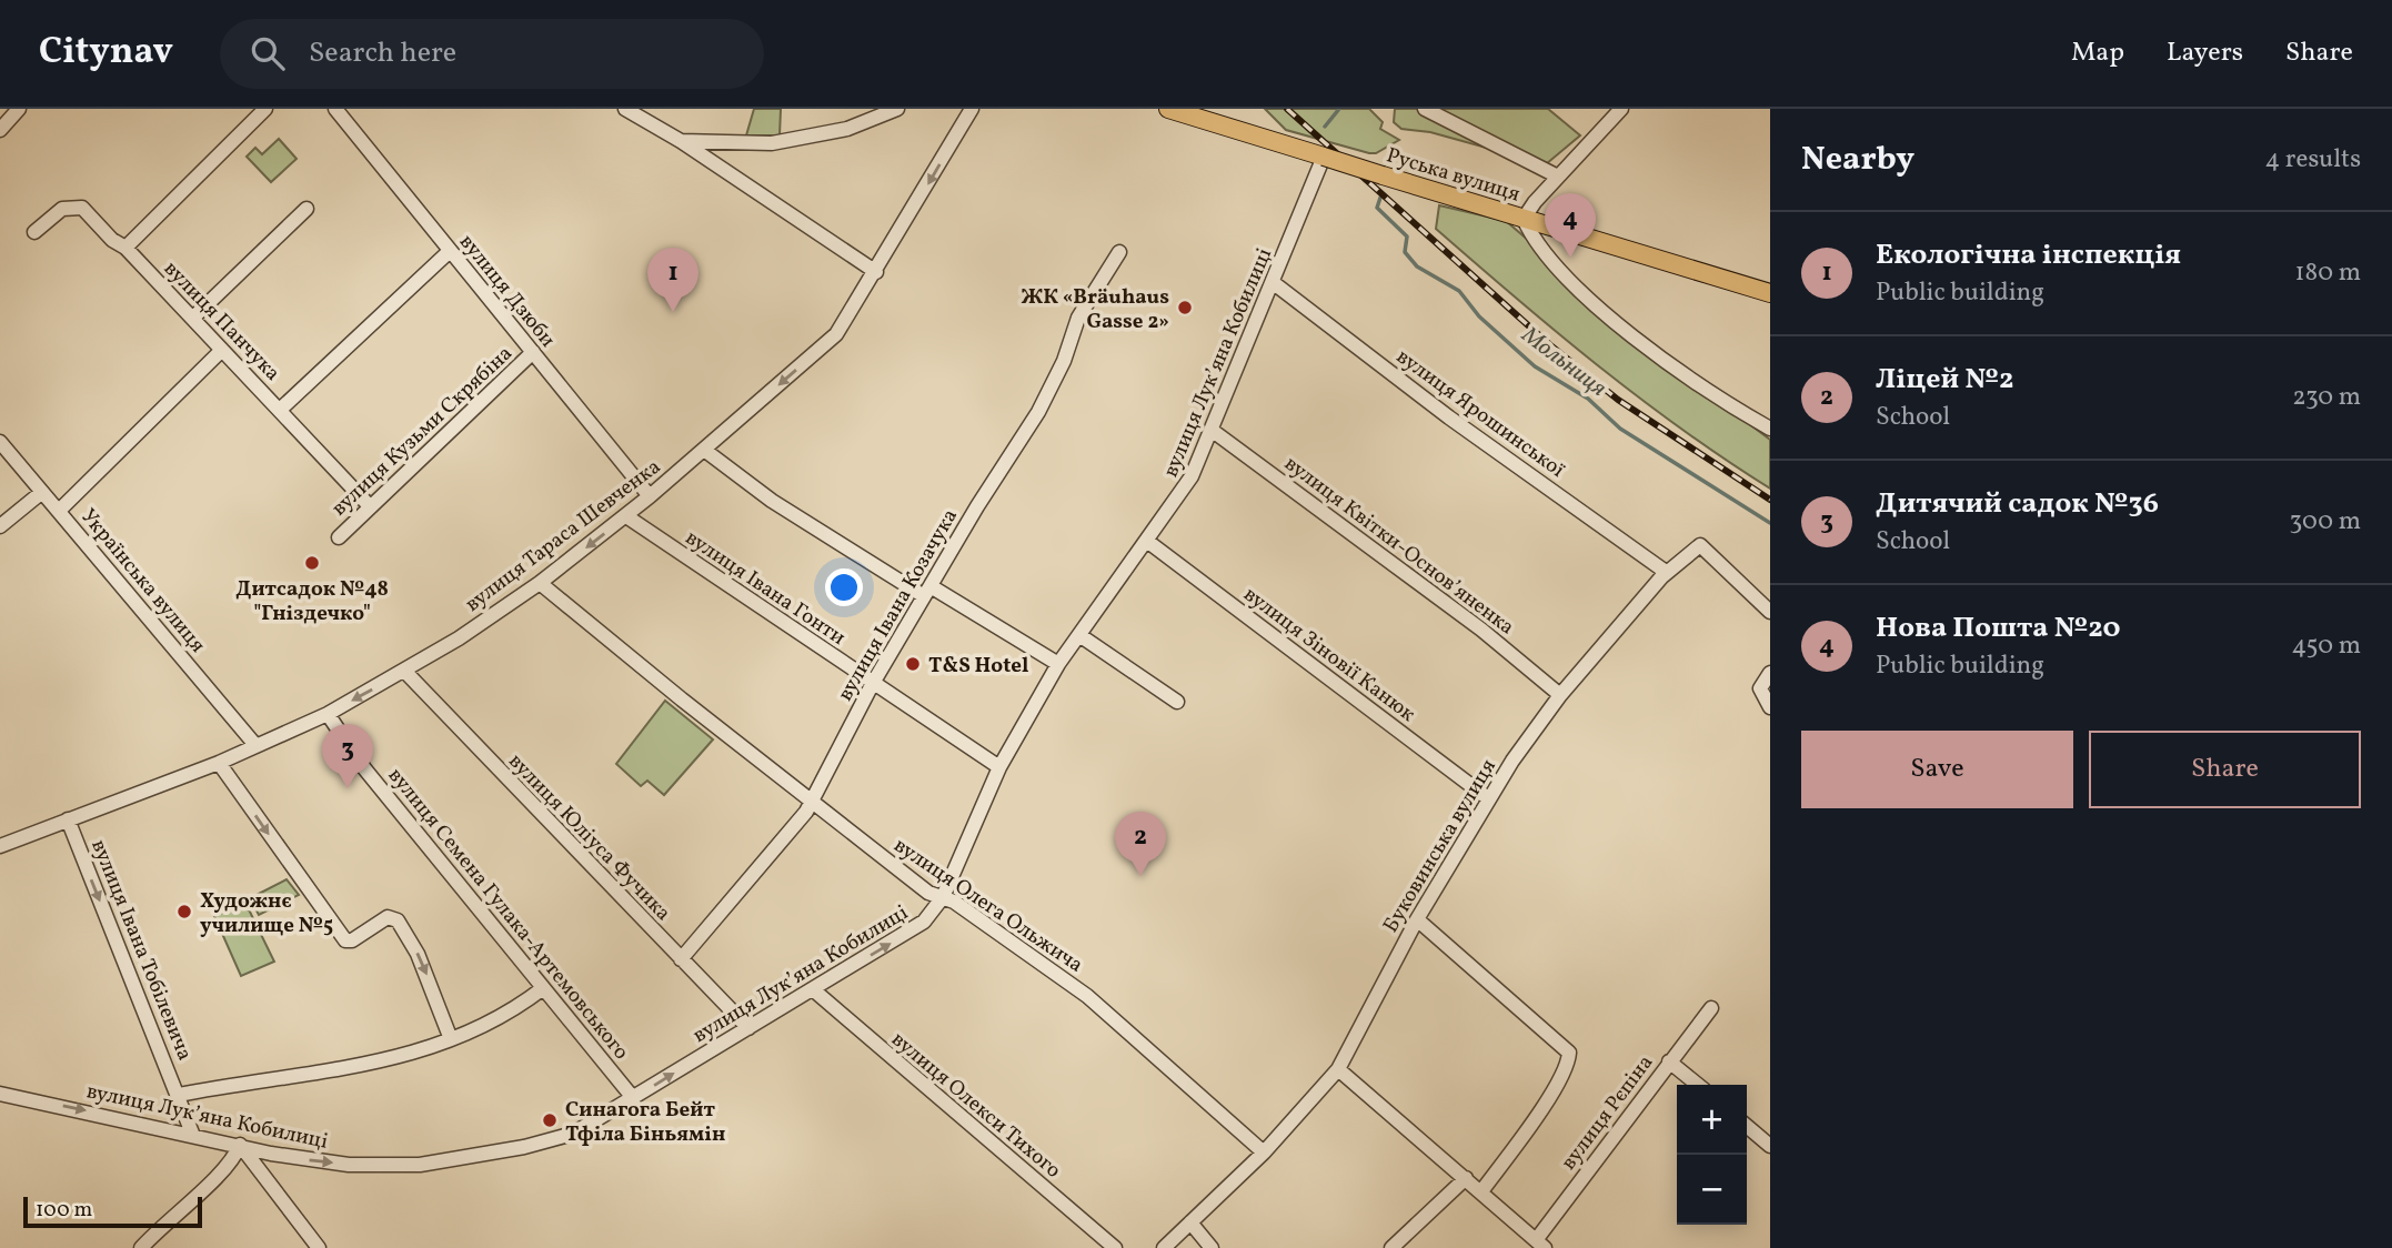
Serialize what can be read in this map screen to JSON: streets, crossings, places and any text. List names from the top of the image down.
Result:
{
  "streets": {
    "main road": ["Руська вулиця"],
    "street": [
      "вулиця Дзюби",
      "вулиця Панчука",
      "вулиця Лукʼяна Кобилиці",
      "вулиця Ярошинської",
      "вулиця Кузьми Скрябіна",
      "вулиця Тараса Шевченка",
      "вулиця Квітки-Основʼяненка",
      "Українська вулиця",
      "вулиця Івана Гонти",
      "вулиця Івана Козачука",
      "вулиця Зіновії Канюк",
      "вулиця Юліуса Фучика",
      "Буковинська вулиця",
      "вулиця Олега Ольжича",
      "вулиця Семена Гулака-Артемовського",
      "вулиця Івана Тобілевича",
      "вулиця Олекси Тихого",
      "вулиця Рєпіна"
    ]
  },
  "crossings": [
    ["Руська вулиця", "вулиця Лукʼяна Кобилиці"],
    ["вулиця Дзюби", "вулиця Кузьми Скрябіна"],
    ["вулиця Дзюби", "вулиця Тараса Шевченка"],
    ["вулиця Панчука", "вулиця Кузьми Скрябіна"],
    ["вулиця Лукʼяна Кобилиці", "вулиця Ярошинської"],
    ["вулиця Лукʼяна Кобилиці", "вулиця Квітки-Основʼяненка"],
    ["вулиця Лукʼяна Кобилиці", "вулиця Івана Гонти"],
    ["вулиця Лукʼяна Кобилиці", "вулиця Зіновії Канюк"],
    ["вулиця Лукʼяна Кобилиці", "вулиця Юліуса Фучика"],
    ["вулиця Лукʼяна Кобилиці", "вулиця Олега Ольжича"],
    ["вулиця Лукʼяна Кобилиці", "вулиця Семена Гулака-Артемовського"],
    ["вулиця Лукʼяна Кобилиці", "вулиця Івана Тобілевича"],
    ["вулиця Лукʼяна Кобилиці", "вулиця Олекси Тихого"],
    ["вулиця Ярошинської", "Буковинська вулиця"],
    ["вулиця Тараса Шевченка", "Українська вулиця"],
    ["вулиця Тараса Шевченка", "вулиця Івана Гонти"],
    ["вулиця Тараса Шевченка", "вулиця Юліуса Фучика"],
    ["вулиця Тараса Шевченка", "вулиця Олега Ольжича"],
    ["вулиця Тараса Шевченка", "вулиця Семена Гулака-Артемовського"],
    ["вулиця Тараса Шевченка", "вулиця Івана Тобілевича"],
    ["вулиця Квітки-Основʼяненка", "Буковинська вулиця"],
    ["вулиця Івана Гонти", "вулиця Івана Козачука"],
    ["вулиця Івана Козачука", "вулиця Юліуса Фучика"],
    ["вулиця Івана Козачука", "вулиця Олега Ольжича"],
    ["вулиця Зіновії Канюк", "Буковинська вулиця"],
    ["Буковинська вулиця", "вулиця Олега Ольжича"]
  ],
  "one_way": ["вулиця Лукʼяна Кобилиці", "вулиця Тараса Шевченка", "вулиця Івана Тобілевича"],
  "water": ["Мольниця"],
  "places": [
    "ЖК «Bräuhaus Gasse 2»",
    "Дитсадок №48 \"Гніздечко\"",
    "T&S Hotel",
    "Художнє училище №5",
    "Синагога Бейт Тфіла Біньямін"
  ],
  "scale_bar": "100 m",
  "page": {
    "header": "Citynav",
    "search": "Search here",
    "nav": ["Map", "Layers", "Share"],
    "heading": ["Nearby", "4 results"],
    "pins": [
      "4",
      "1",
      "3",
      "2"
    ],
    "list": [
      {
        "mark": "1",
        "name": "Екологічна інспекція",
        "note": "Public building",
        "value": "180 m"
      },
      {
        "mark": "2",
        "name": "Ліцей №2",
        "note": "School",
        "value": "230 m"
      },
      {
        "mark": "3",
        "name": "Дитячий садок №36",
        "note": "School",
        "value": "300 m"
      },
      {
        "mark": "4",
        "name": "Нова Пошта №20",
        "note": "Public building",
        "value": "450 m"
      }
    ],
    "buttons": ["Save", "Share"],
    "map_buttons": ["+", "−"],
    "scale": "100 m"
  }
}
